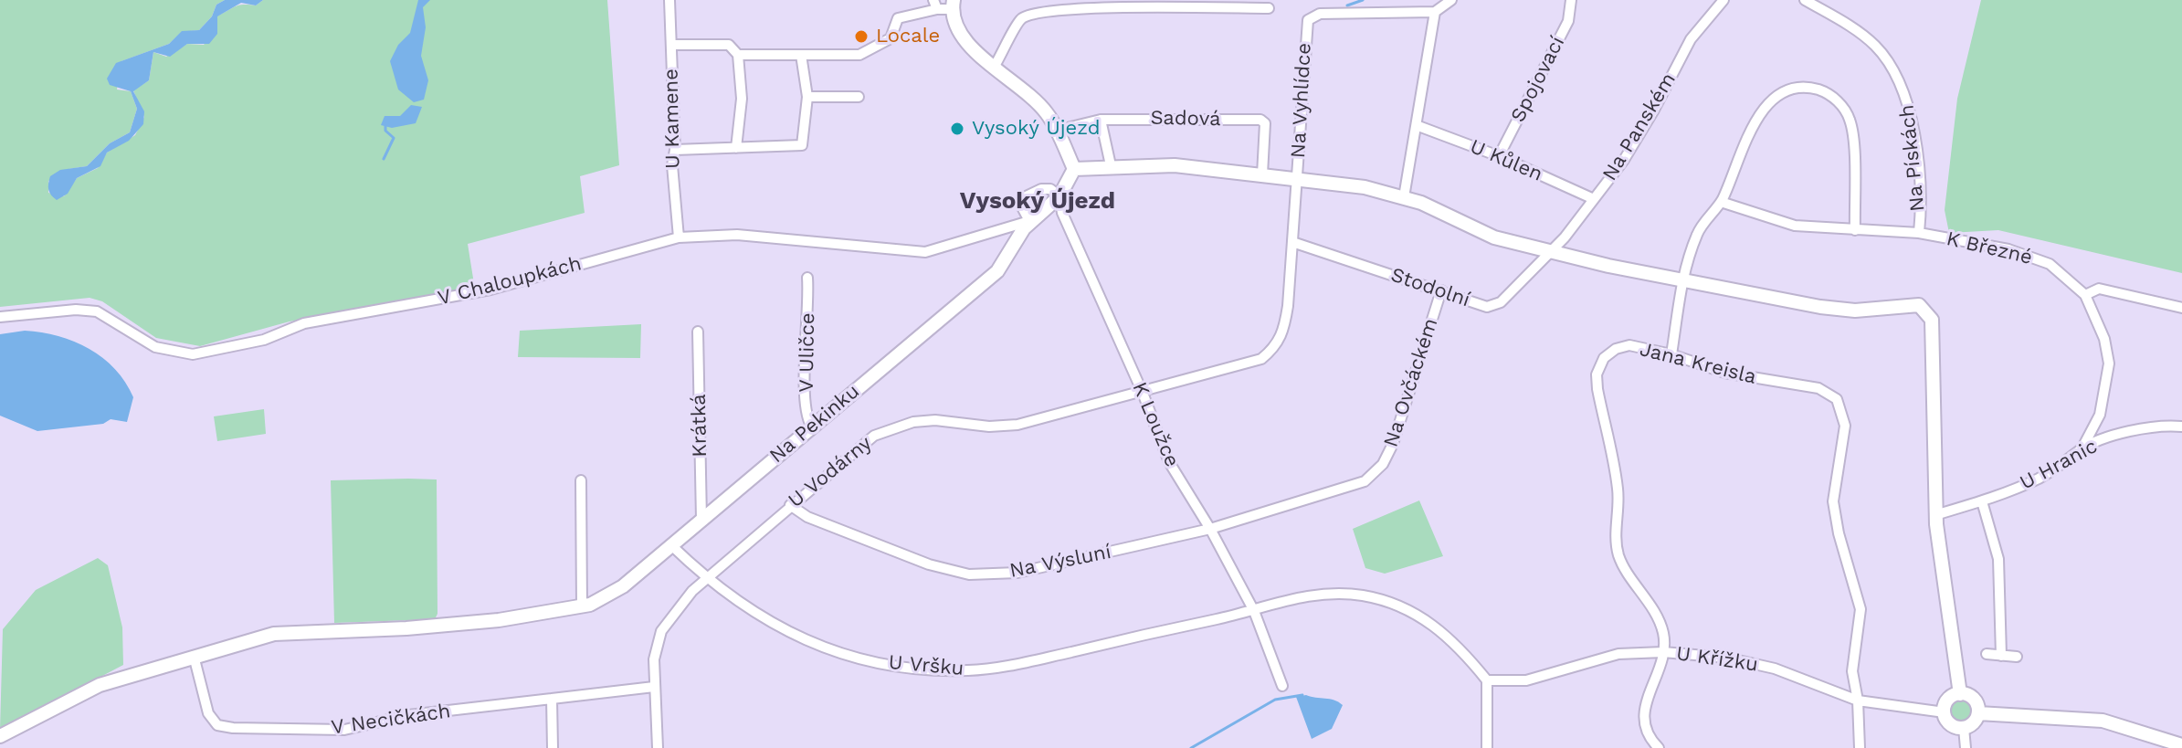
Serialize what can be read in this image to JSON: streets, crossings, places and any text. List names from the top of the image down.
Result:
{
  "streets": {
    "street": [
      "Spojovací",
      "Na Vyhlídce",
      "U Kamene",
      "Sadová",
      "Na Panském",
      "Na Pískách",
      "U Kůlen",
      "K Březné",
      "V Chaloupkách",
      "Stodolní",
      "V Uličce",
      "Jana Kreisla",
      "Na Ovčáckém",
      "Na Pekinku",
      "K Loužce",
      "Krátká",
      "U Hranic",
      "U Vodárny",
      "Na Výsluní",
      "U Křížku",
      "U Vršku",
      "V Necičkách"
    ]
  },
  "crossings": [
    ["Spojovací", "U Kůlen"],
    ["Na Vyhlídce", "U Vodárny"],
    ["U Kamene", "V Chaloupkách"],
    ["Na Panském", "U Kůlen"],
    ["Na Panském", "Stodolní"],
    ["Na Pískách", "K Březné"],
    ["K Březné", "U Hranic"],
    ["V Chaloupkách", "Na Pekinku"],
    ["Stodolní", "Na Ovčáckém"],
    ["Stodolní", "U Vodárny"],
    ["V Uličce", "Na Pekinku"],
    ["Jana Kreisla", "U Křížku"],
    ["Na Ovčáckém", "K Loužce"],
    ["Na Ovčáckém", "Na Výsluní"],
    ["Na Pekinku", "K Loužce"],
    ["Na Pekinku", "Krátká"],
    ["Na Pekinku", "U Vršku"],
    ["Na Pekinku", "V Necičkách"],
    ["K Loužce", "U Vodárny"],
    ["K Loužce", "Na Výsluní"],
    ["K Loužce", "U Vršku"],
    ["U Vodárny", "Na Výsluní"],
    ["U Vodárny", "U Vršku"],
    ["U Vodárny", "V Necičkách"],
    ["U Křížku", "U Vršku"]
  ],
  "districts": ["Vysoký Újezd"],
  "places": ["Locale", "Vysoký Újezd"]
}
